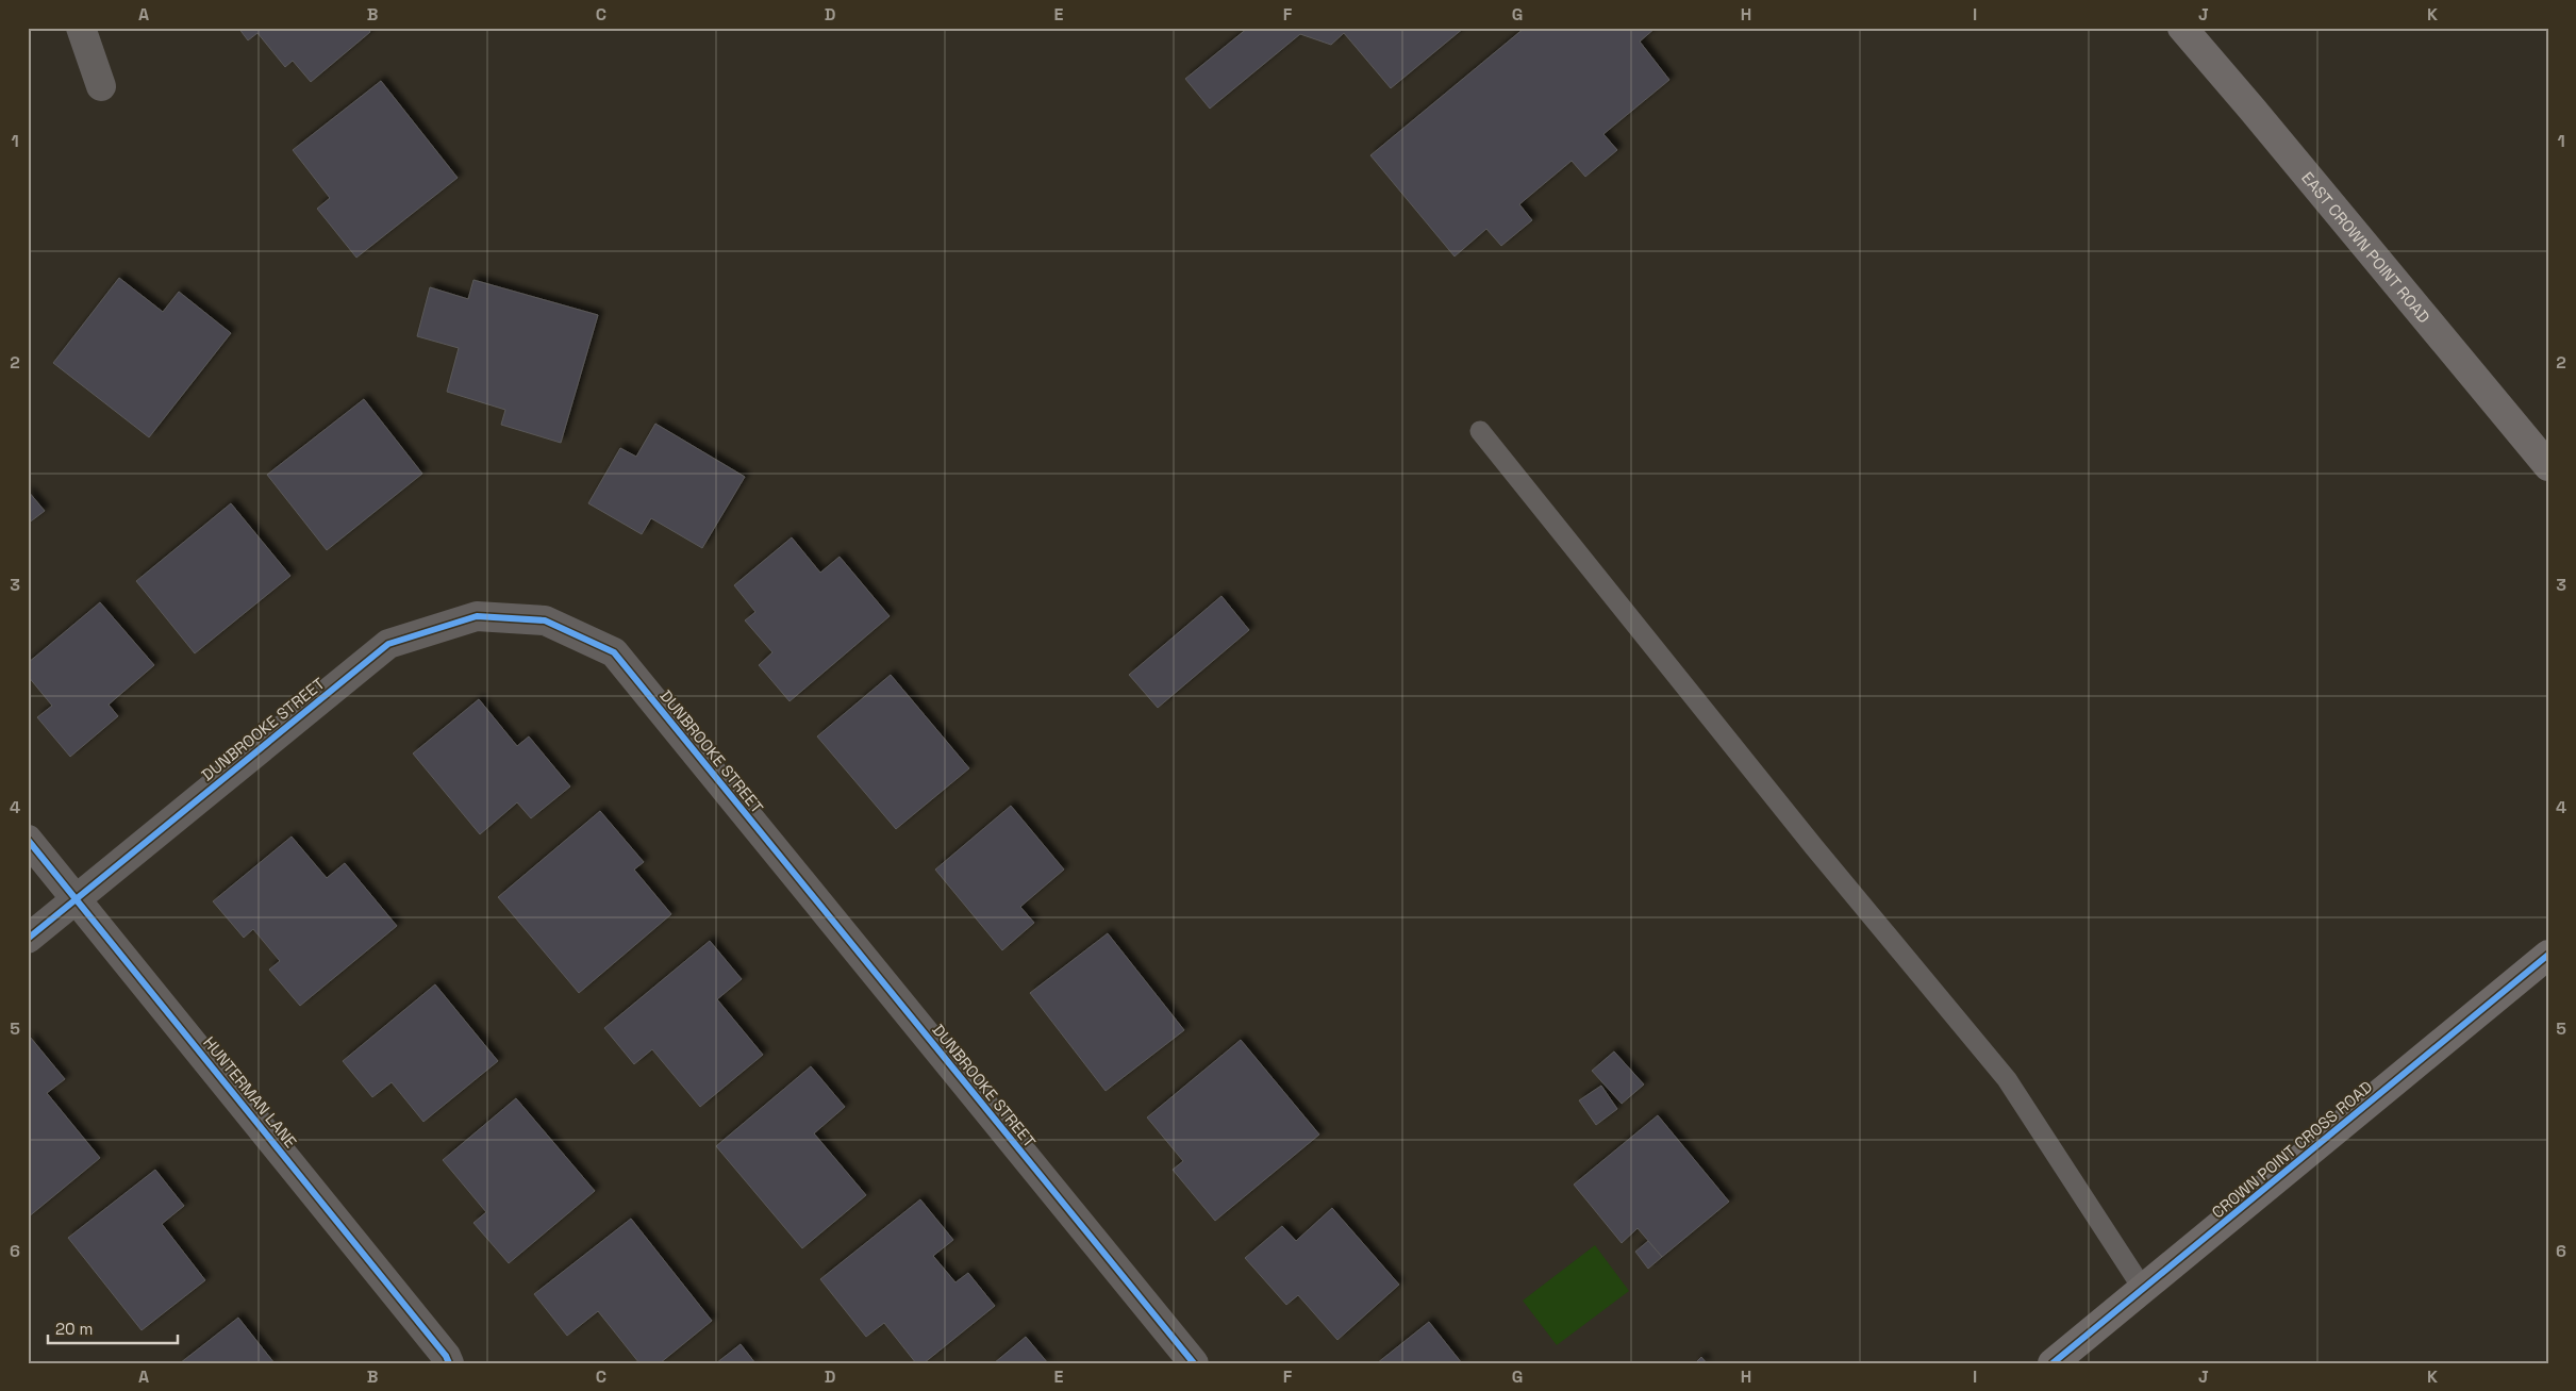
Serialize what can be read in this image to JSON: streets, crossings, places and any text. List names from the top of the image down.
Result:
{
  "streets": {
    "street": [
      "EAST CROWN POINT ROAD",
      "DUNBROOKE STREET",
      "HUNTERMAN LANE",
      "CROWN POINT CROSS ROAD"
    ]
  },
  "crossings": [
    ["DUNBROOKE STREET", "HUNTERMAN LANE"]
  ],
  "scale_bar": "20 m",
  "grid": {
    "columns": [
      "A",
      "B",
      "C",
      "D",
      "E",
      "F",
      "G",
      "H",
      "I",
      "J",
      "K"
    ],
    "rows": [
      "1",
      "2",
      "3",
      "4",
      "5",
      "6"
    ]
  }
}
